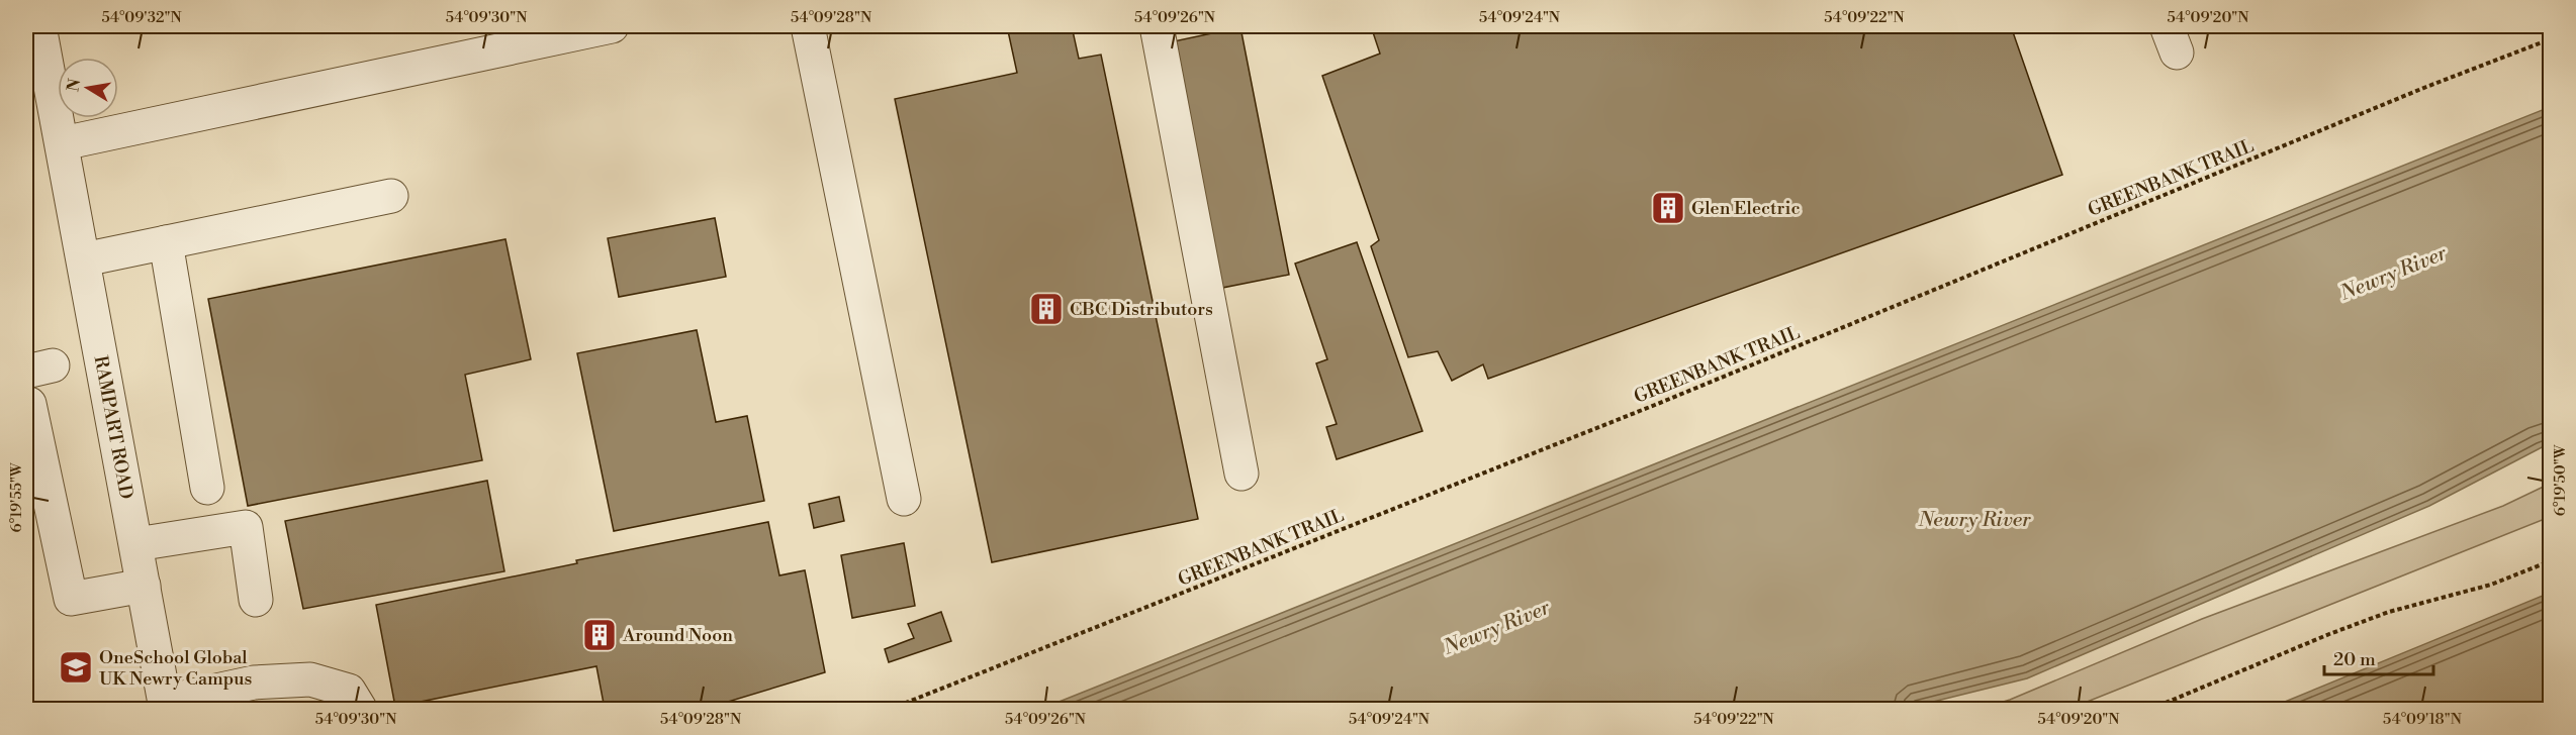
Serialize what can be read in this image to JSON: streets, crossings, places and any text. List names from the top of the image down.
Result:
{
  "streets": {
    "street": ["RAMPART ROAD"],
    "path": ["GREENBANK TRAIL"]
  },
  "water": ["Newry River"],
  "places": {
    "building": ["Glen Electric", "CBC Distributors", "Around Noon"],
    "school or university": ["OneSchool Global UK Newry Campus"]
  },
  "scale_bar": "20 m",
  "north": "left",
  "coordinates": [
    "54°09'32\"N",
    "54°09'30\"N",
    "54°09'28\"N",
    "54°09'26\"N",
    "54°09'24\"N",
    "54°09'22\"N",
    "54°09'20\"N",
    "6°19'50\"W",
    "6°19'55\"W",
    "54°09'18\"N"
  ]
}
